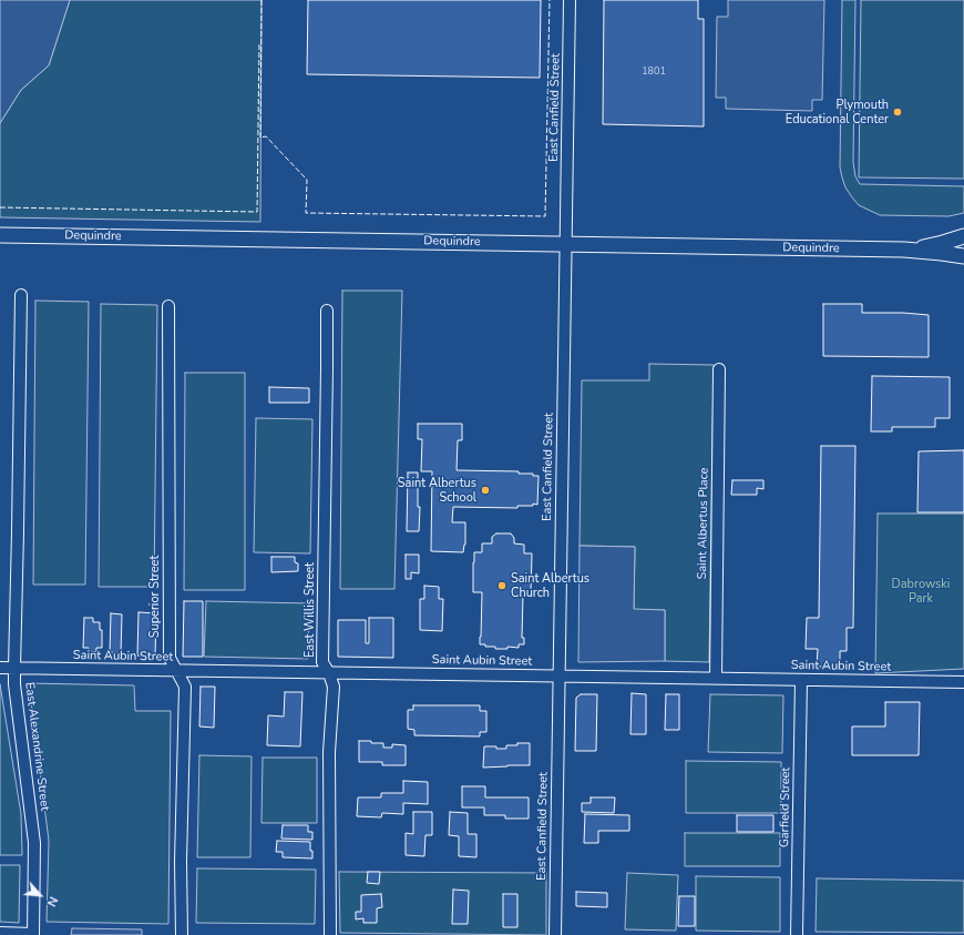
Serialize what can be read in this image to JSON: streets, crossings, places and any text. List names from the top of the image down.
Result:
{
  "streets": {
    "street": [
      "East Canfield Street",
      "Dequindre",
      "Saint Albertus Place",
      "Superior Street",
      "East Willis Street",
      "Saint Aubin Street",
      "East Alexandrine Street",
      "Garfield Street"
    ]
  },
  "crossings": [
    ["East Canfield Street", "Dequindre"],
    ["East Canfield Street", "Saint Aubin Street"],
    ["Saint Albertus Place", "Saint Aubin Street"],
    ["Superior Street", "Saint Aubin Street"],
    ["East Willis Street", "Saint Aubin Street"],
    ["Saint Aubin Street", "East Alexandrine Street"],
    ["Saint Aubin Street", "Garfield Street"]
  ],
  "parks": ["Dabrowski Park"],
  "places": ["Plymouth Educational Center", "Saint Albertus School", "Saint Albertus Church"],
  "house_numbers": ["1801"],
  "north": "bottom right"
}
